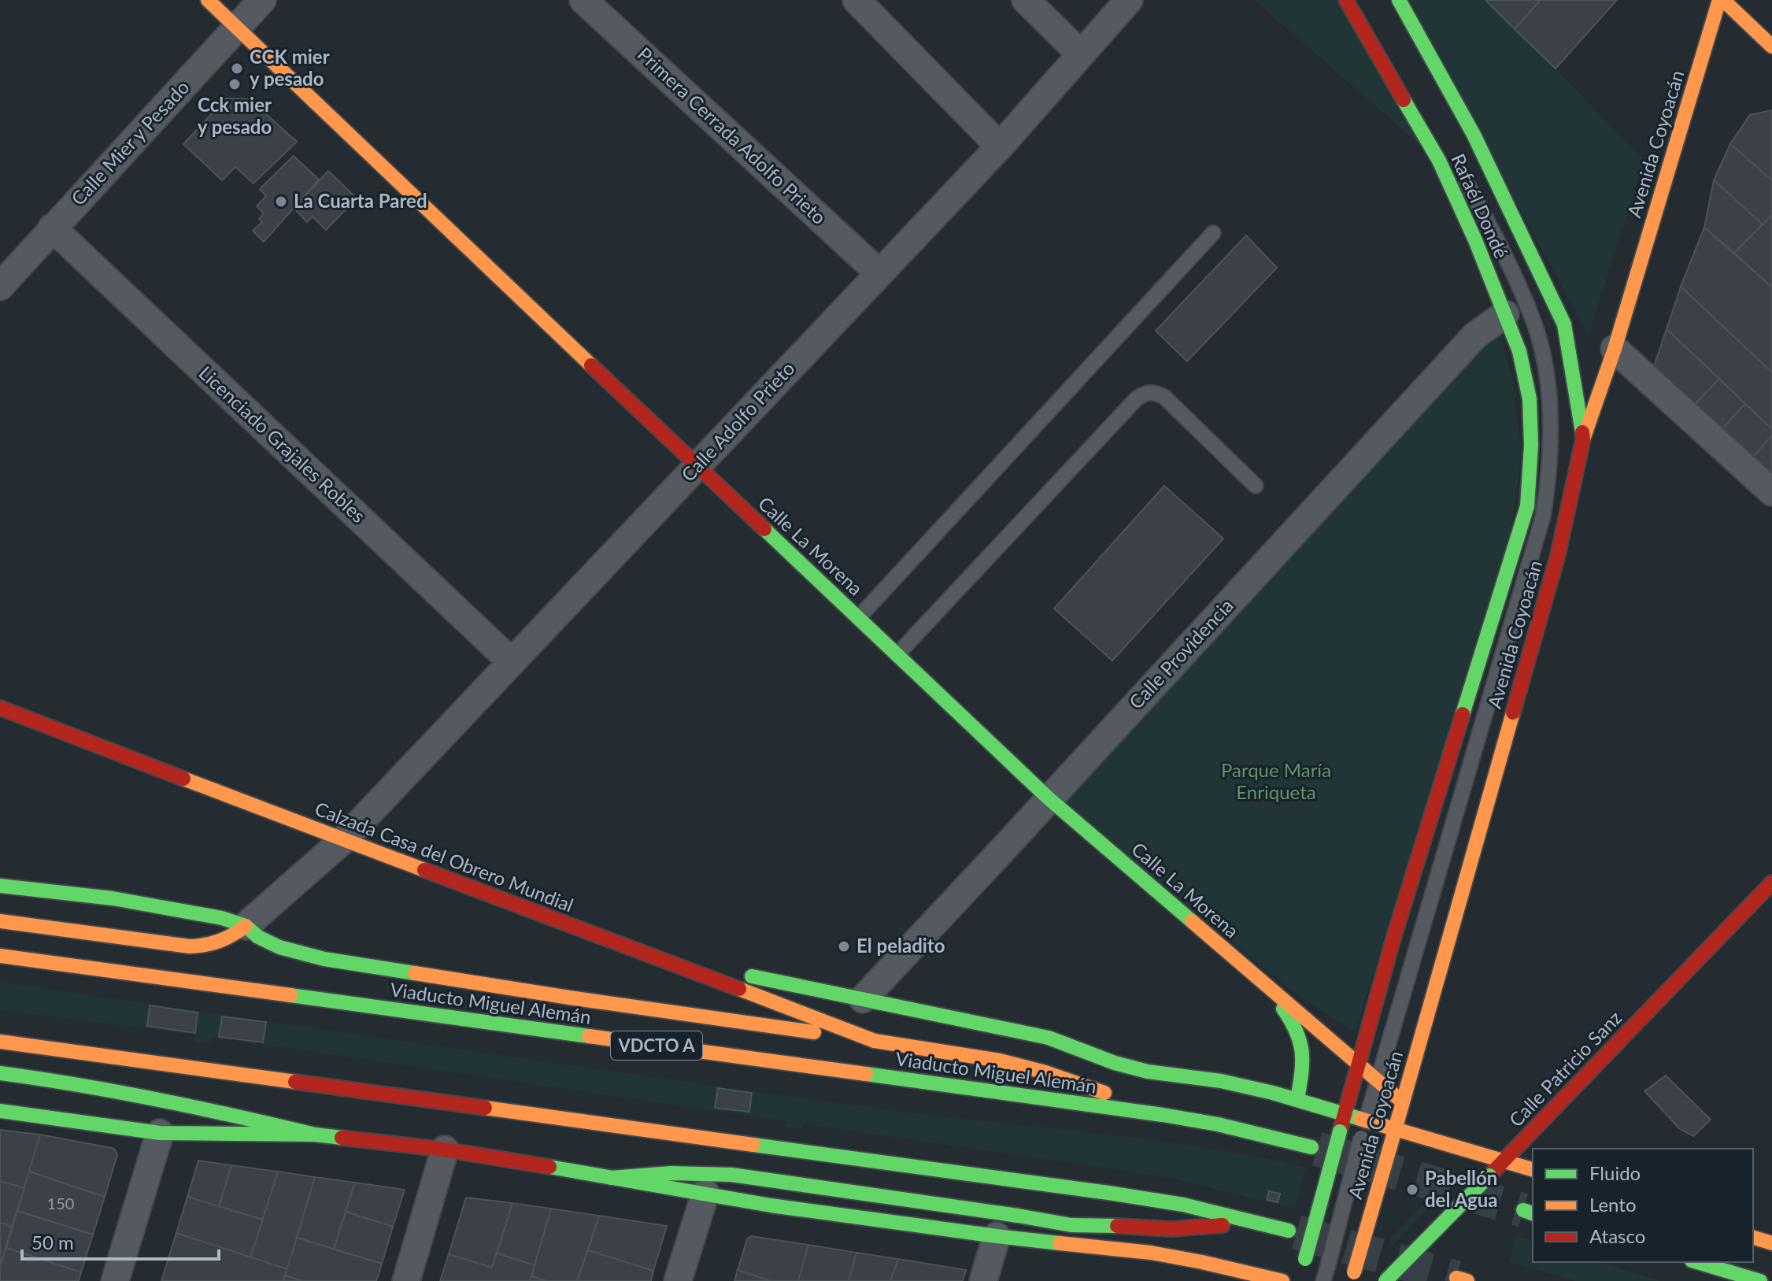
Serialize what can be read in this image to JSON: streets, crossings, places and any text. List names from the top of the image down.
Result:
{
  "streets": {
    "main road": [
      "Avenida Coyoacán",
      "Rafaél Dondé",
      "Calle La Morena",
      "Calzada Casa del Obrero Mundial",
      "Viaducto Miguel Alemán",
      "VDCTO A",
      "Calle Patricio Sanz"
    ],
    "street": [
      "Primera Cerrada Adolfo Prieto",
      "Calle Mier y Pesado",
      "Calle Adolfo Prieto",
      "Licenciado Grajales Robles",
      "Calle Providencia"
    ]
  },
  "crossings": [
    ["Primera Cerrada Adolfo Prieto", "Calle Adolfo Prieto"],
    ["Calle Mier y Pesado", "Licenciado Grajales Robles"],
    ["Calle Mier y Pesado", "Calle La Morena"],
    ["Avenida Coyoacán", "Rafaél Dondé"],
    ["Avenida Coyoacán", "Calle La Morena"],
    ["Avenida Coyoacán", "Viaducto Miguel Alemán"],
    ["Rafaél Dondé", "Calle Providencia"],
    ["Calle Adolfo Prieto", "Licenciado Grajales Robles"],
    ["Calle Adolfo Prieto", "Calle La Morena"],
    ["Calle Adolfo Prieto", "Calzada Casa del Obrero Mundial"],
    ["Calle Adolfo Prieto", "Viaducto Miguel Alemán"],
    ["Calle La Morena", "Calle Providencia"],
    ["Calle Providencia", "Viaducto Miguel Alemán"],
    ["Calzada Casa del Obrero Mundial", "Viaducto Miguel Alemán"],
    ["Viaducto Miguel Alemán", "Calle Patricio Sanz"]
  ],
  "parks": ["Parque María Enriqueta"],
  "places": [
    "CCK mier y pesado",
    "Cck mier y pesado",
    "La Cuarta Pared",
    "El peladito",
    "Pabellón del Agua"
  ],
  "house_numbers": ["150"],
  "legend": ["Fluido", "Lento", "Atasco"],
  "scale_bar": "50 m"
}
